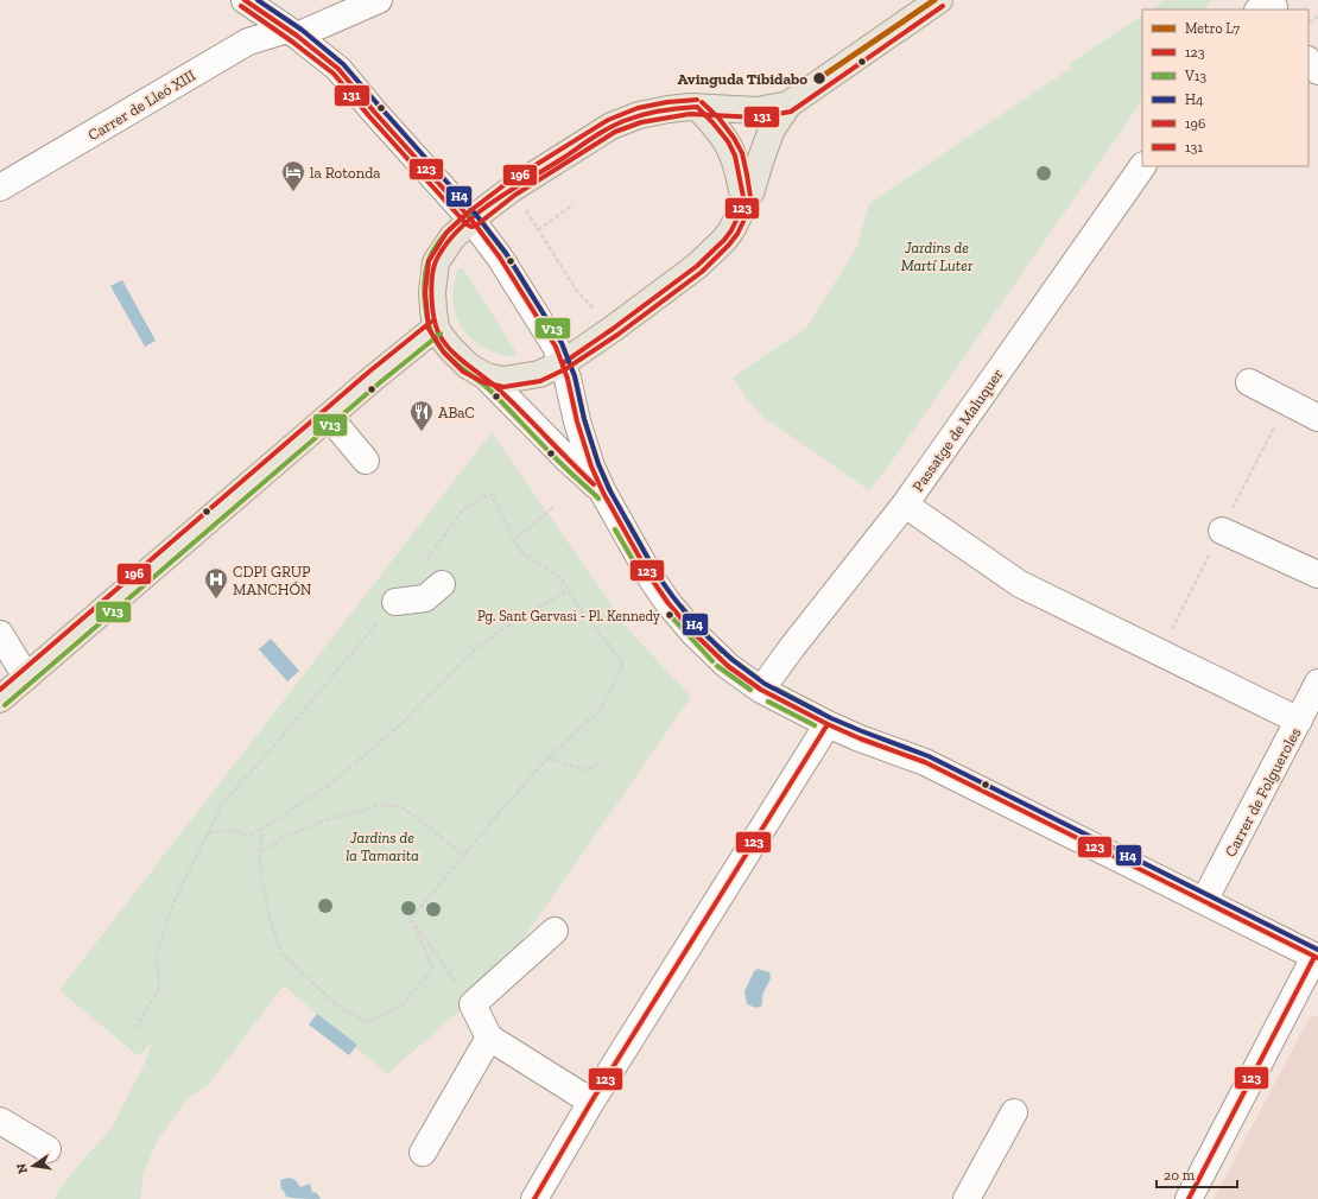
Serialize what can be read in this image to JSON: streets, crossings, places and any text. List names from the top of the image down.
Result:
{
  "streets": {
    "street": ["Carrer de Lleó XIII", "Passatge de Maluquer", "Carrer de Folgueroles"]
  },
  "parks": ["Jardins de Martí Luter", "Jardins de la Tamarita"],
  "places": {
    "other": ["Avinguda Tibidabo", "Pg. Sant Gervasi - Pl. Kennedy"],
    "hotel": ["la Rotonda"],
    "restaurant": ["ABaC"],
    "hospital": ["CDPI GRUP MANCHÓN"]
  },
  "lines": [
    "metro line L7",
    "transit line 123",
    "transit line H4",
    "transit line 131",
    "transit line 196",
    "transit line V13"
  ],
  "legend": [
    "Metro L7",
    "123",
    "V13",
    "H4",
    "196",
    "131"
  ],
  "scale_bar": "20 m",
  "north": "left"
}
